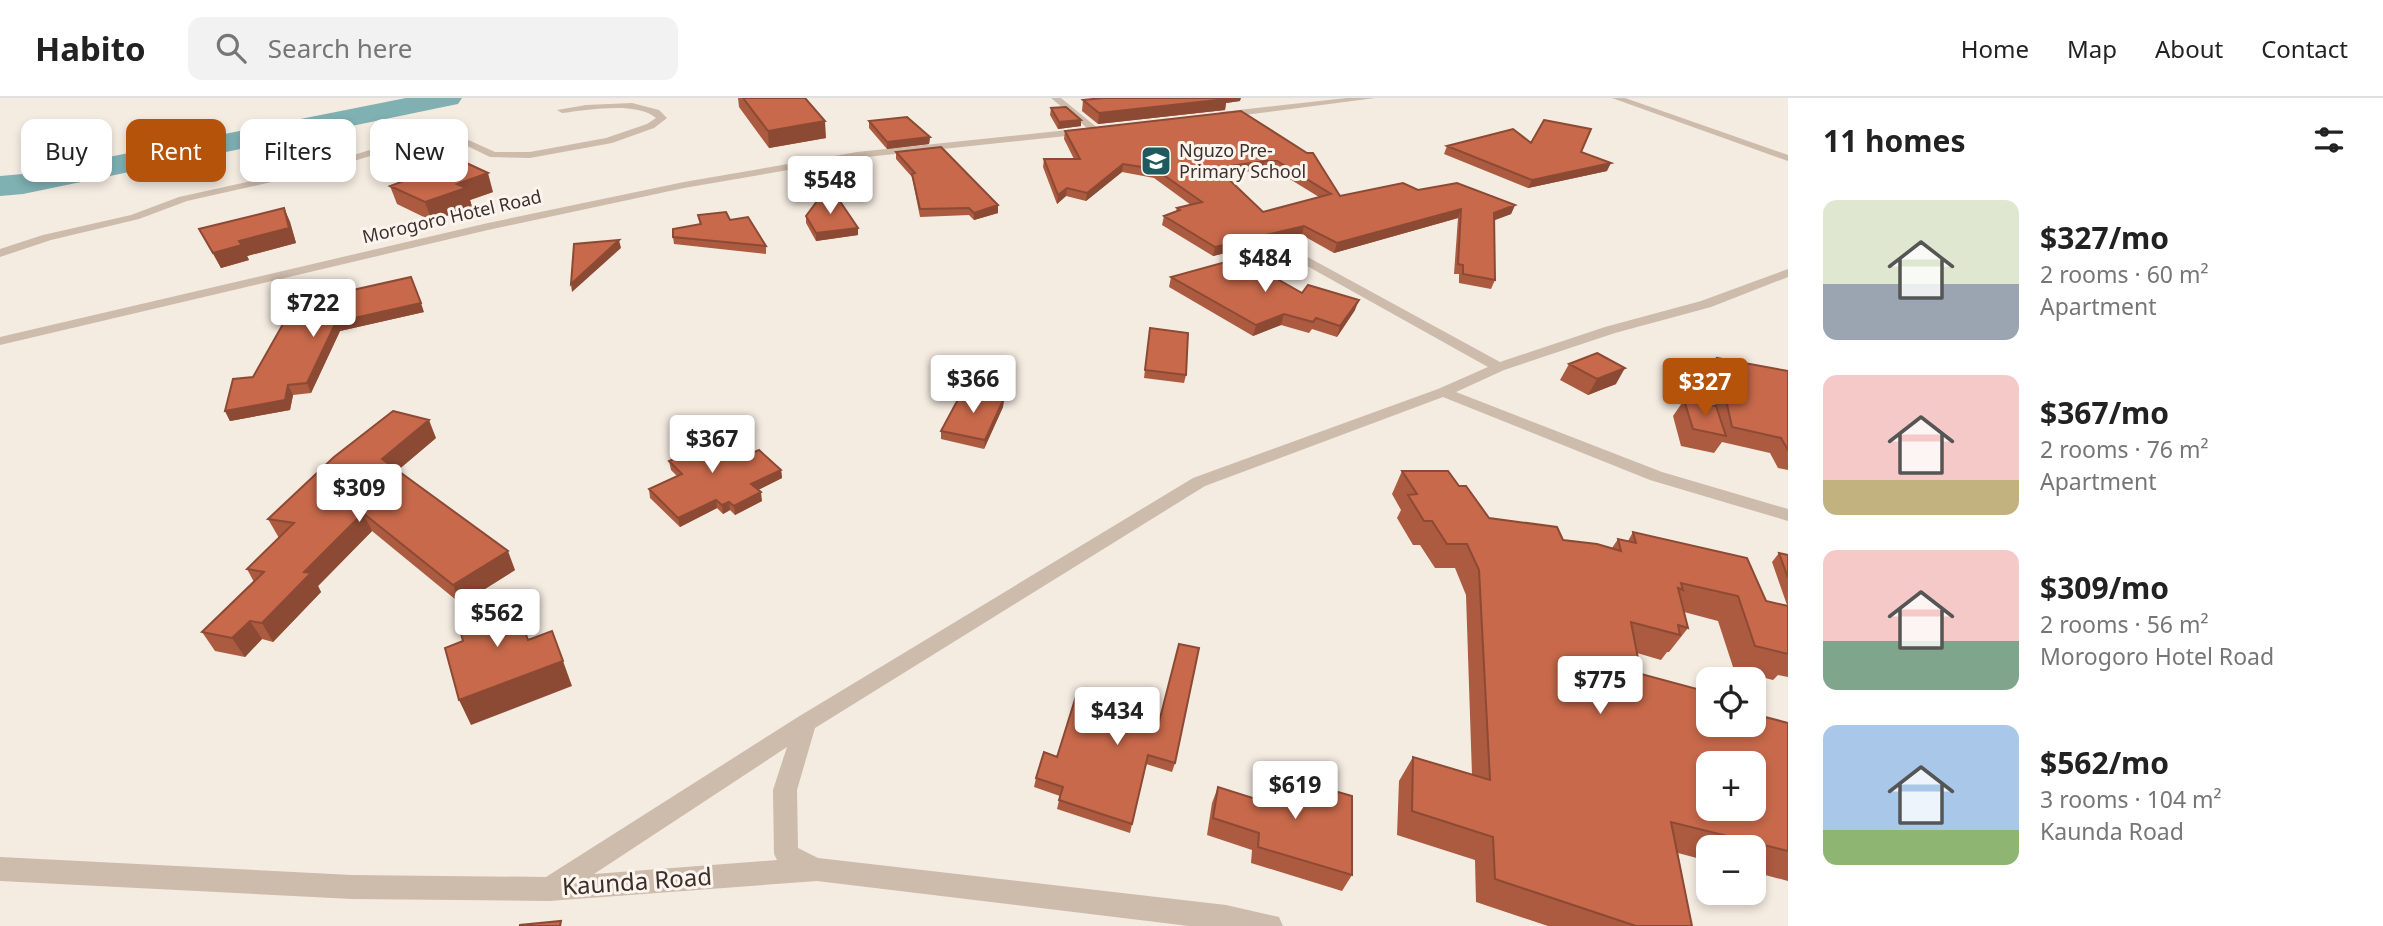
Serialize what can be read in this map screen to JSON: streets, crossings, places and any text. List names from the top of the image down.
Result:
{
  "streets": {
    "street": ["Morogoro Hotel Road", "Kaunda Road"]
  },
  "places": {
    "school or university": ["Nguzo Pre- Primary School"]
  },
  "page": {
    "header": "Habito",
    "search": "Search here",
    "nav": [
      "Home",
      "Map",
      "About",
      "Contact"
    ],
    "heading": "11 homes",
    "chip": [
      "Buy",
      "Rent",
      "Filters",
      "New"
    ],
    "price": [
      "$548",
      "$484",
      "$722",
      "$366",
      "$327",
      "$367",
      "$309",
      "$562",
      "$775",
      "$434",
      "$619"
    ],
    "list": [
      {
        "name": "$327/mo",
        "note": "2 rooms · 60 m² · Apartment"
      },
      {
        "name": "$367/mo",
        "note": "2 rooms · 76 m² · Apartment"
      },
      {
        "name": "$309/mo",
        "note": "2 rooms · 56 m² · Morogoro Hotel Road"
      },
      {
        "name": "$562/mo",
        "note": "3 rooms · 104 m² · Kaunda Road"
      }
    ],
    "map_buttons": ["+", "−"]
  }
}
